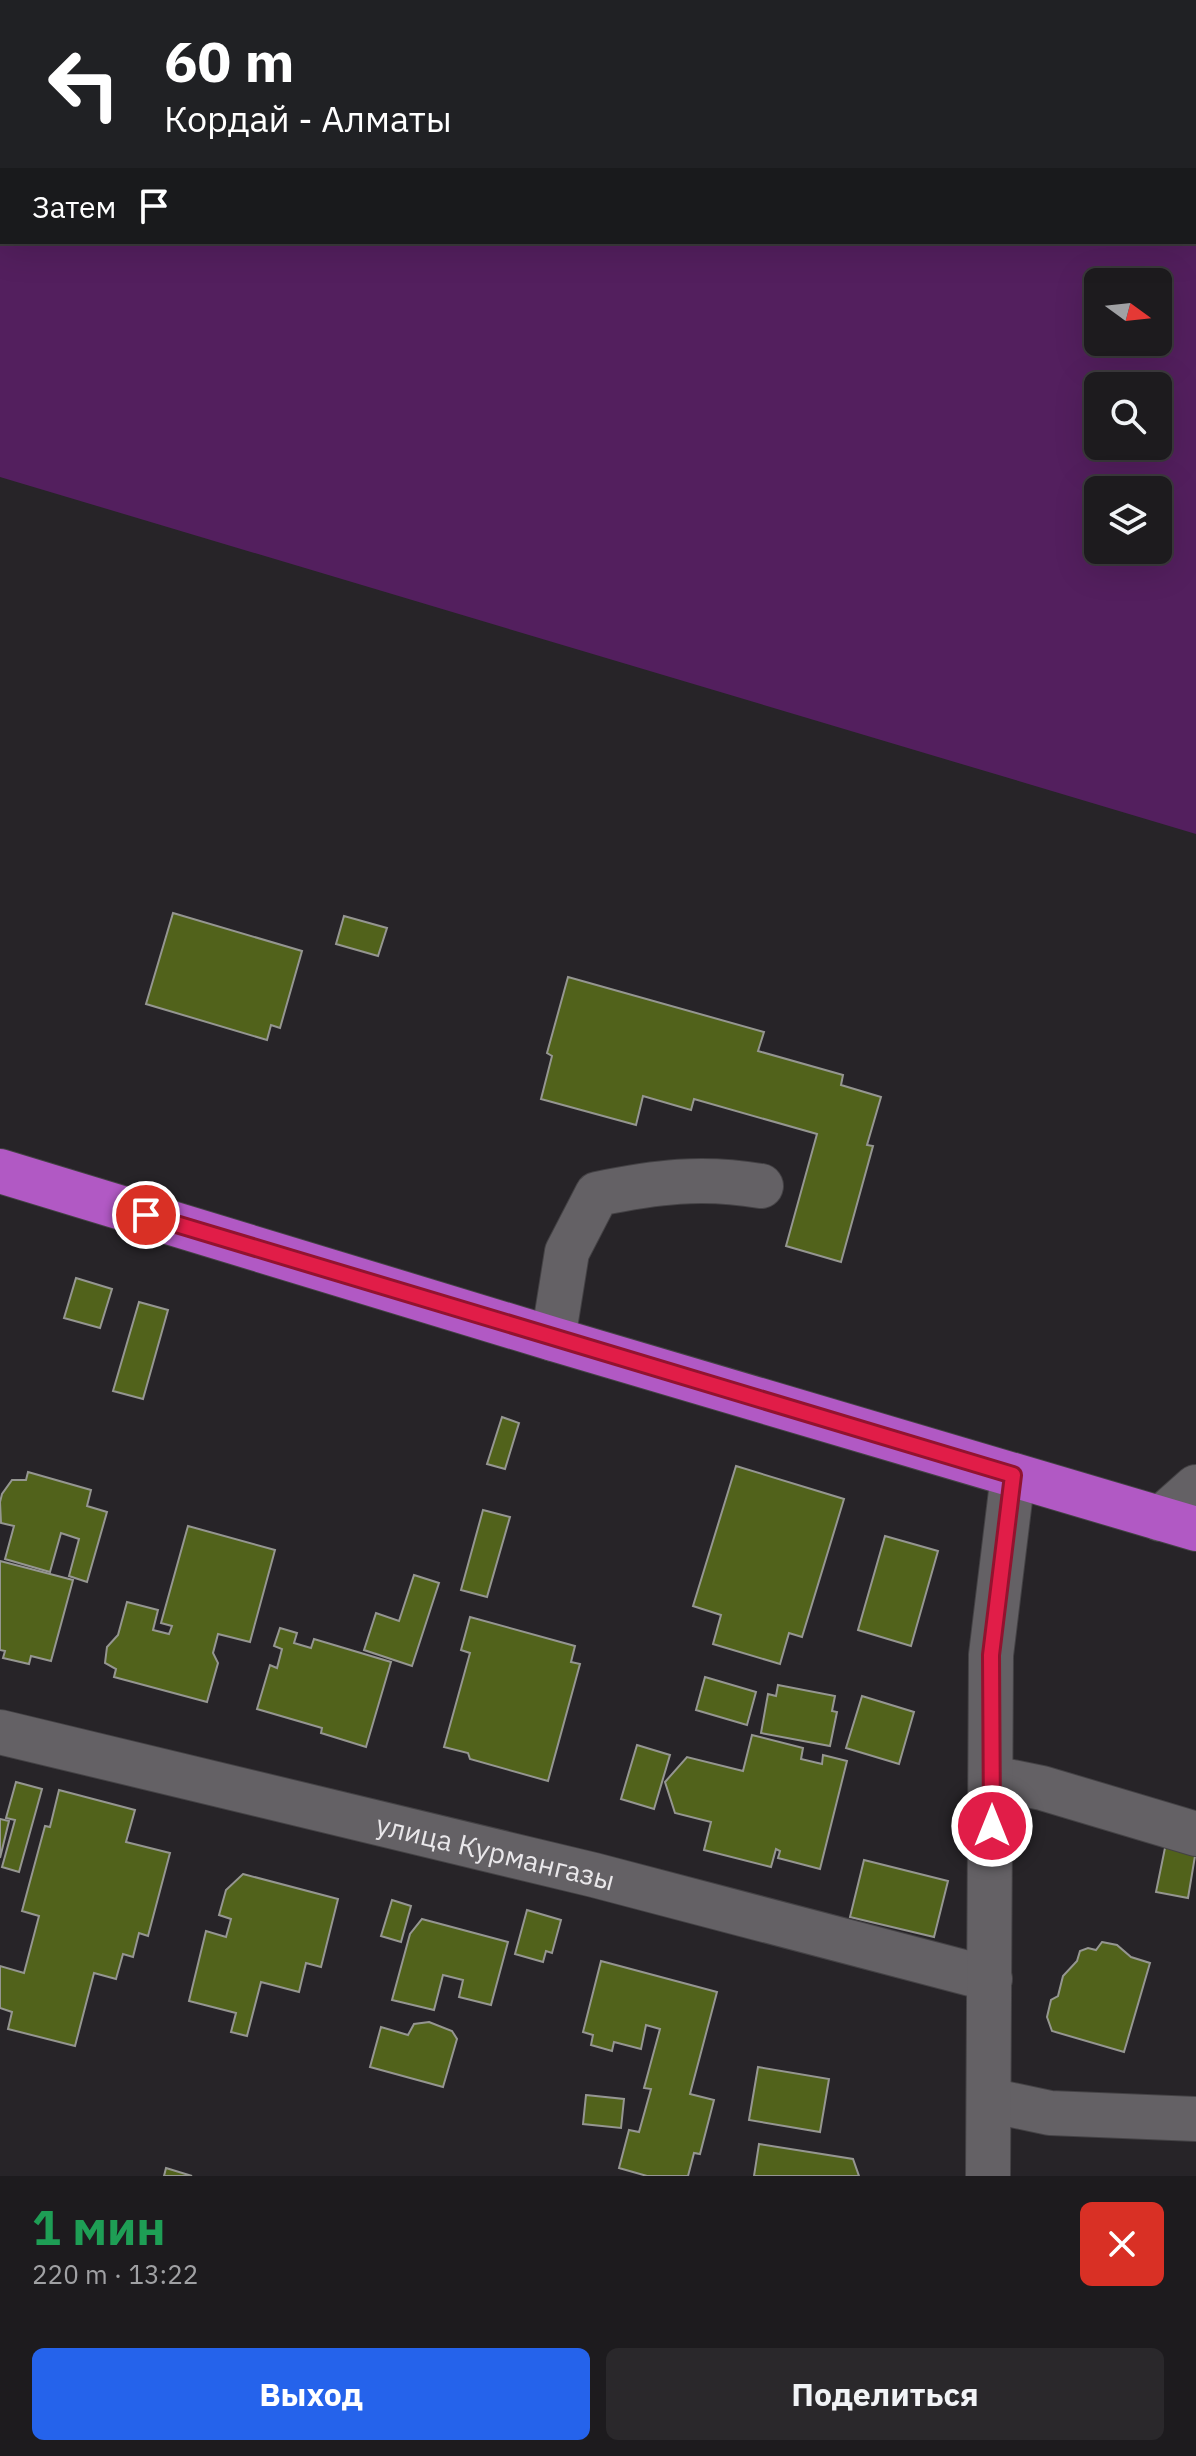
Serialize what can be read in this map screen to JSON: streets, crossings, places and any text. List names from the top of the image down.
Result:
{
  "streets": {
    "street": ["улица Курмангазы"]
  },
  "north": "right",
  "page": {
    "turn": ["60 m", "Кордай - Алматы"],
    "then": "Затем",
    "heading": ["1 мин", "220 m · 13:22"],
    "buttons": ["Выход", "Поделиться"]
  }
}
